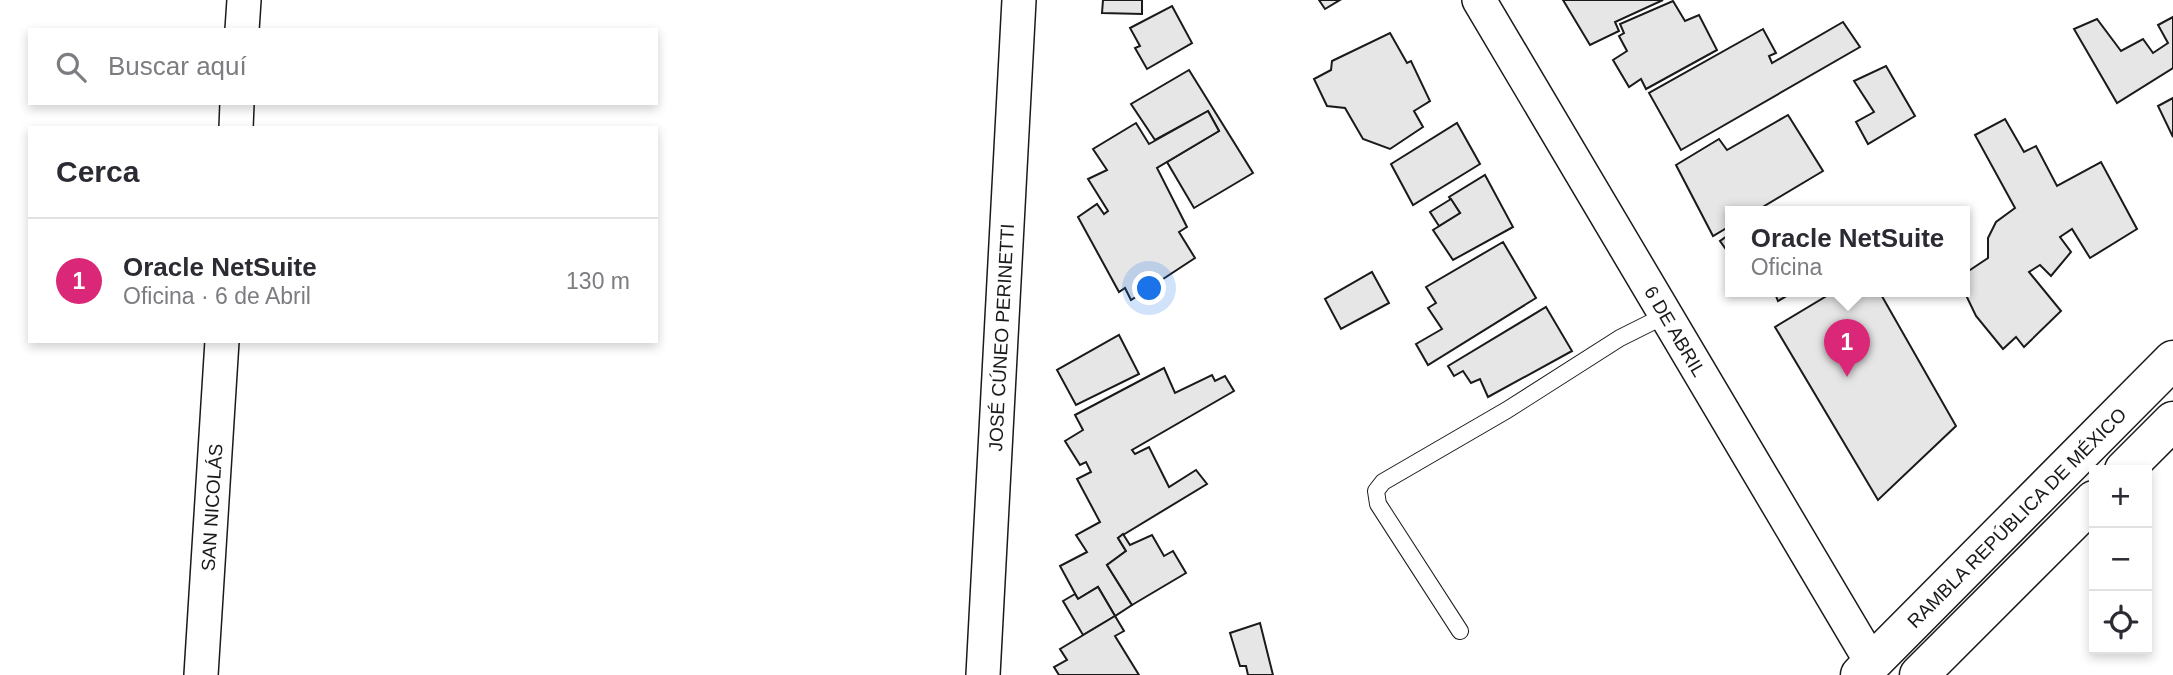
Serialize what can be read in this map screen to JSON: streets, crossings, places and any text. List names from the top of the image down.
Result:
{
  "streets": {
    "main road": ["RAMBLA REPÚBLICA DE MÉXICO"],
    "street": ["6 DE ABRIL", "JOSÉ CÚNEO PERINETTI", "SAN NICOLÁS"]
  },
  "crossings": [
    ["6 DE ABRIL", "RAMBLA REPÚBLICA DE MÉXICO"]
  ],
  "page": {
    "search": "Buscar aquí",
    "heading": "Cerca",
    "popup": ["Oracle NetSuite", "Oficina"],
    "list": [
      {
        "mark": "1",
        "name": "Oracle NetSuite",
        "note": "Oficina · 6 de Abril",
        "value": "130 m"
      }
    ],
    "pins": "1",
    "map_buttons": ["+", "−"]
  }
}
